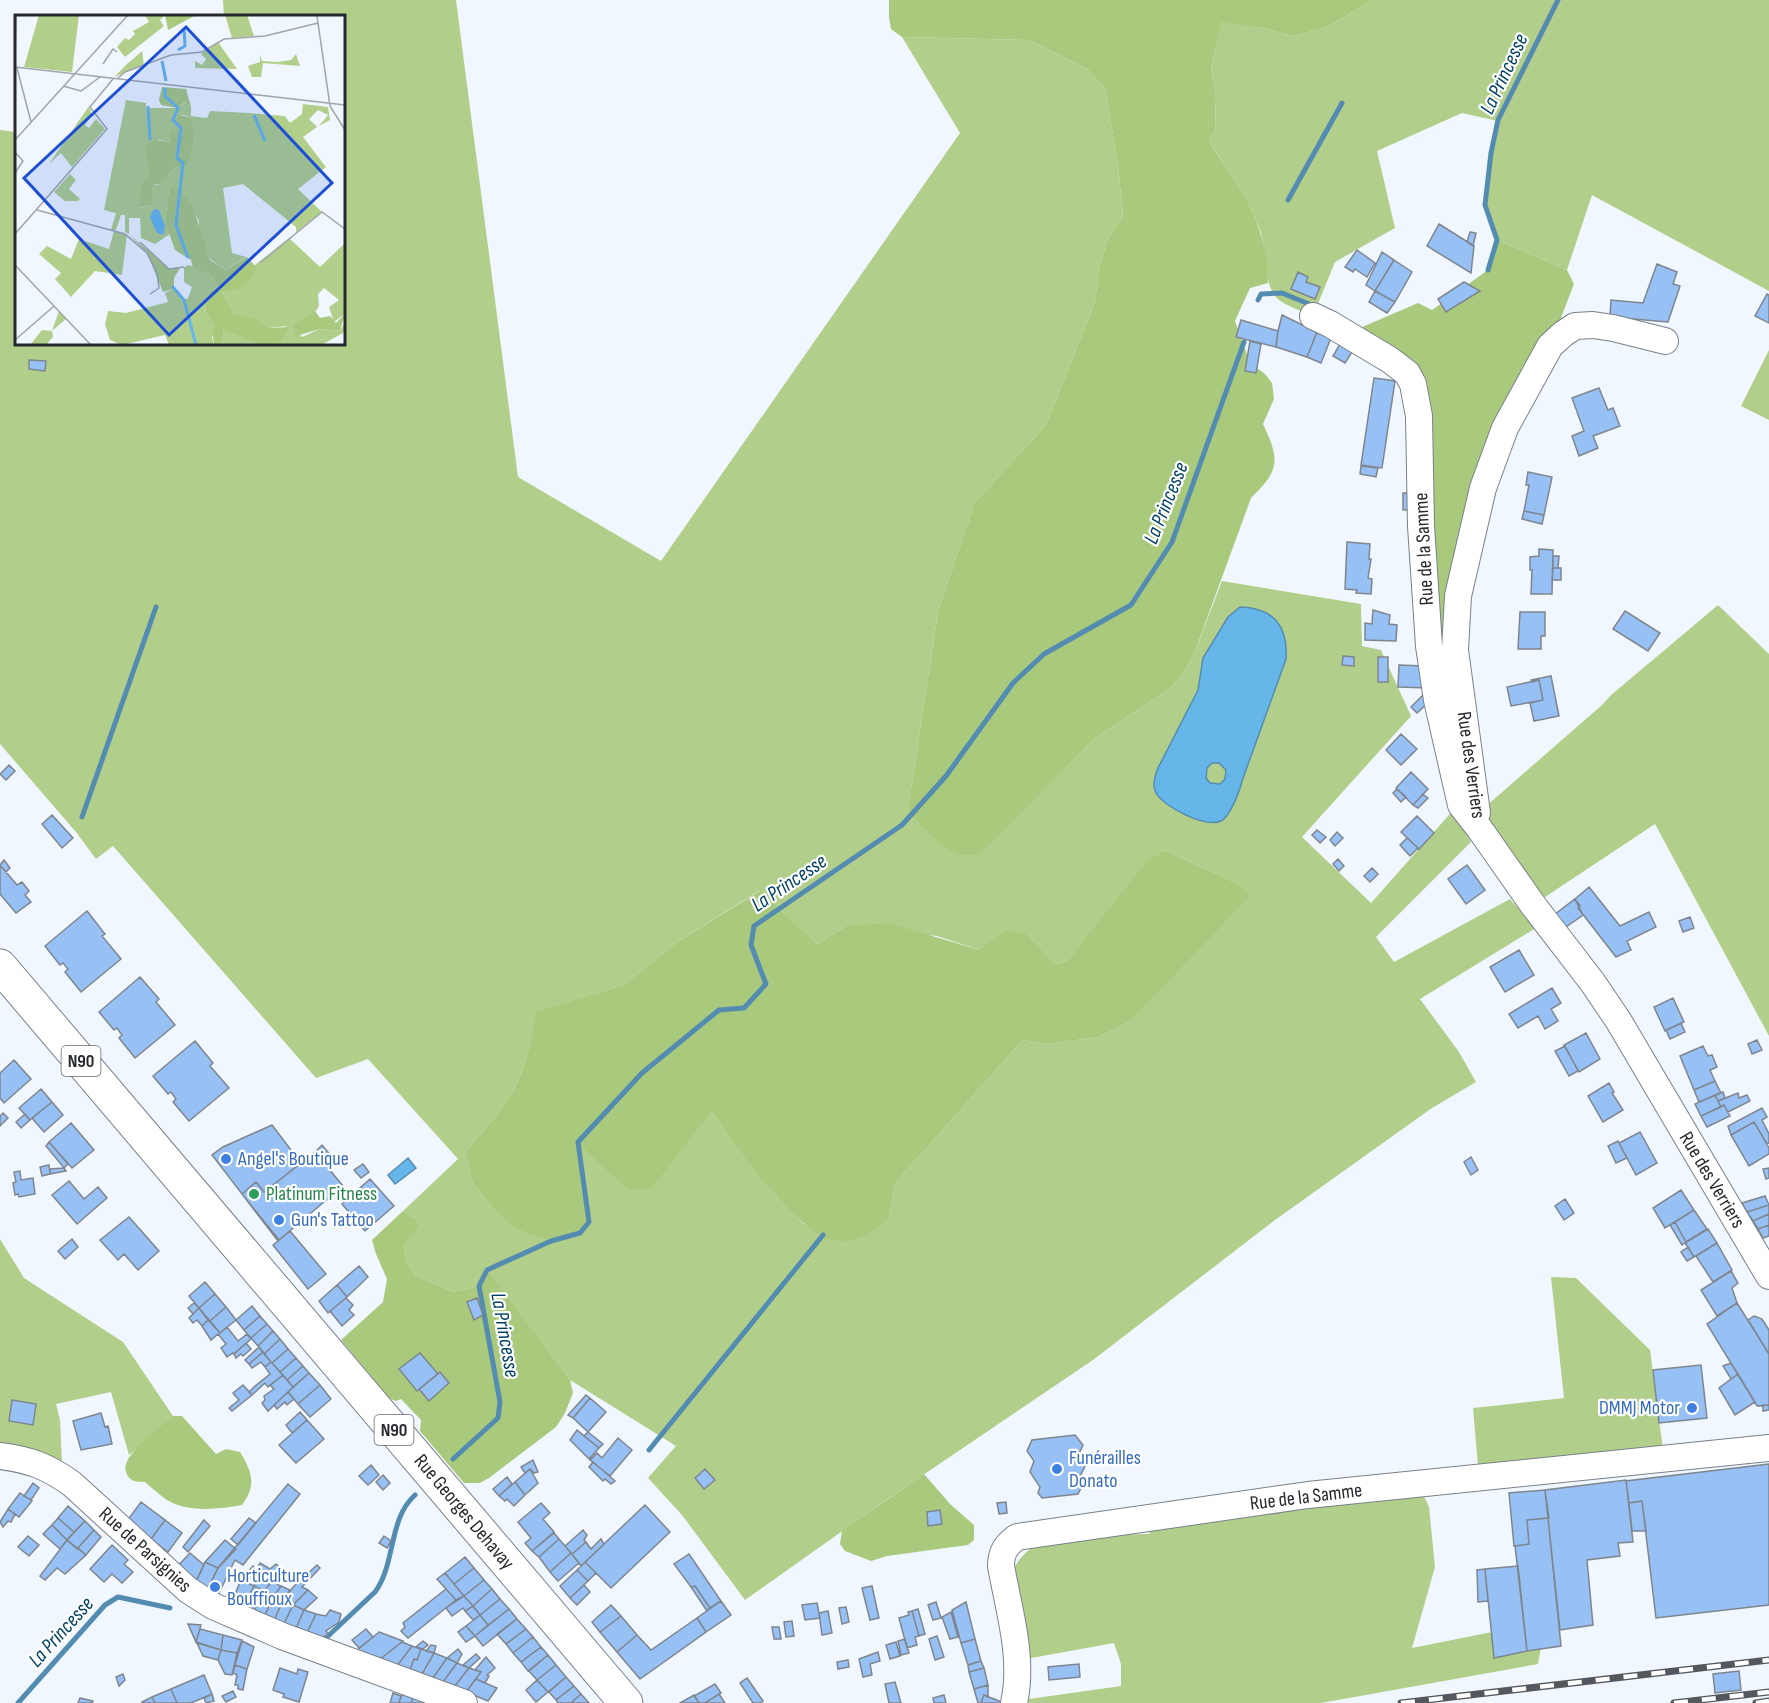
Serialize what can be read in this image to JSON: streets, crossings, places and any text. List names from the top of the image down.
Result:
{
  "streets": {
    "main road": ["N90", "Rue Georges Dehavay"],
    "street": ["Rue de la Samme", "Rue des Verriers", "Rue de Parsignies"]
  },
  "crossings": [
    ["Rue de la Samme", "Rue des Verriers"]
  ],
  "water": ["La Princesse"],
  "places": [
    "Angel's Boutique",
    "Platinum Fitness",
    "Gun's Tattoo",
    "DMMJ Motor",
    "Funérailles Donato",
    "Horticulture Bouffioux"
  ]
}
